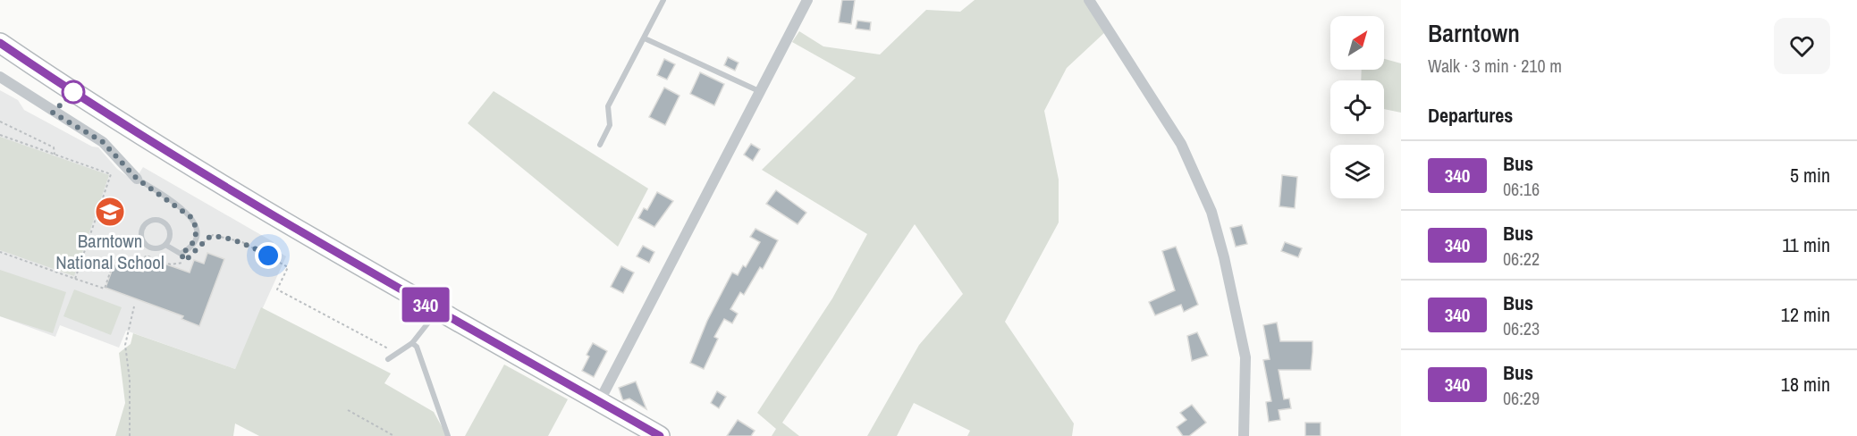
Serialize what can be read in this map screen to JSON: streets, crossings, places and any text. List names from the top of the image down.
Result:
{
  "places": {
    "school or university": ["Barntown National School"]
  },
  "lines": ["bus line 340"],
  "north": "top right",
  "page": {
    "on_map": "340",
    "heading": [
      ["Barntown", "Walk · 3 min · 210 m"],
      "Departures"
    ],
    "list": [
      {
        "mark": "340",
        "name": "Bus",
        "note": "06:16",
        "value": "5 min"
      },
      {
        "mark": "340",
        "name": "Bus",
        "note": "06:22",
        "value": "11 min"
      },
      {
        "mark": "340",
        "name": "Bus",
        "note": "06:23",
        "value": "12 min"
      },
      {
        "mark": "340",
        "name": "Bus",
        "note": "06:29",
        "value": "18 min"
      }
    ]
  }
}
